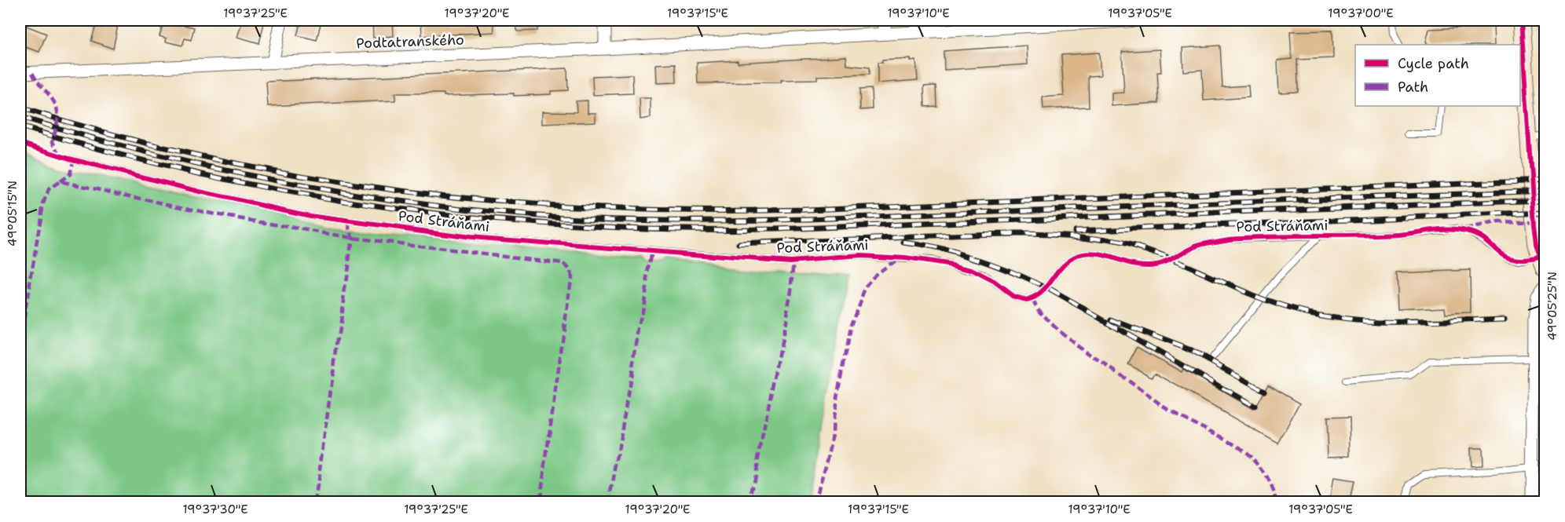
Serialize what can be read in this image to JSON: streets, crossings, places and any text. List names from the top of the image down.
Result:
{
  "streets": {
    "street": ["Podtatranského", "Pod Stráňami"]
  },
  "legend": ["Cycle path", "Path"],
  "coordinates": [
    "19°37'25\"E",
    "19°37'20\"E",
    "19°37'15\"E",
    "19°37'10\"E",
    "19°37'05\"E",
    "19°37'00\"E",
    "49°05'15\"N",
    "49°05'25\"N",
    "19°37'30\"E"
  ]
}
